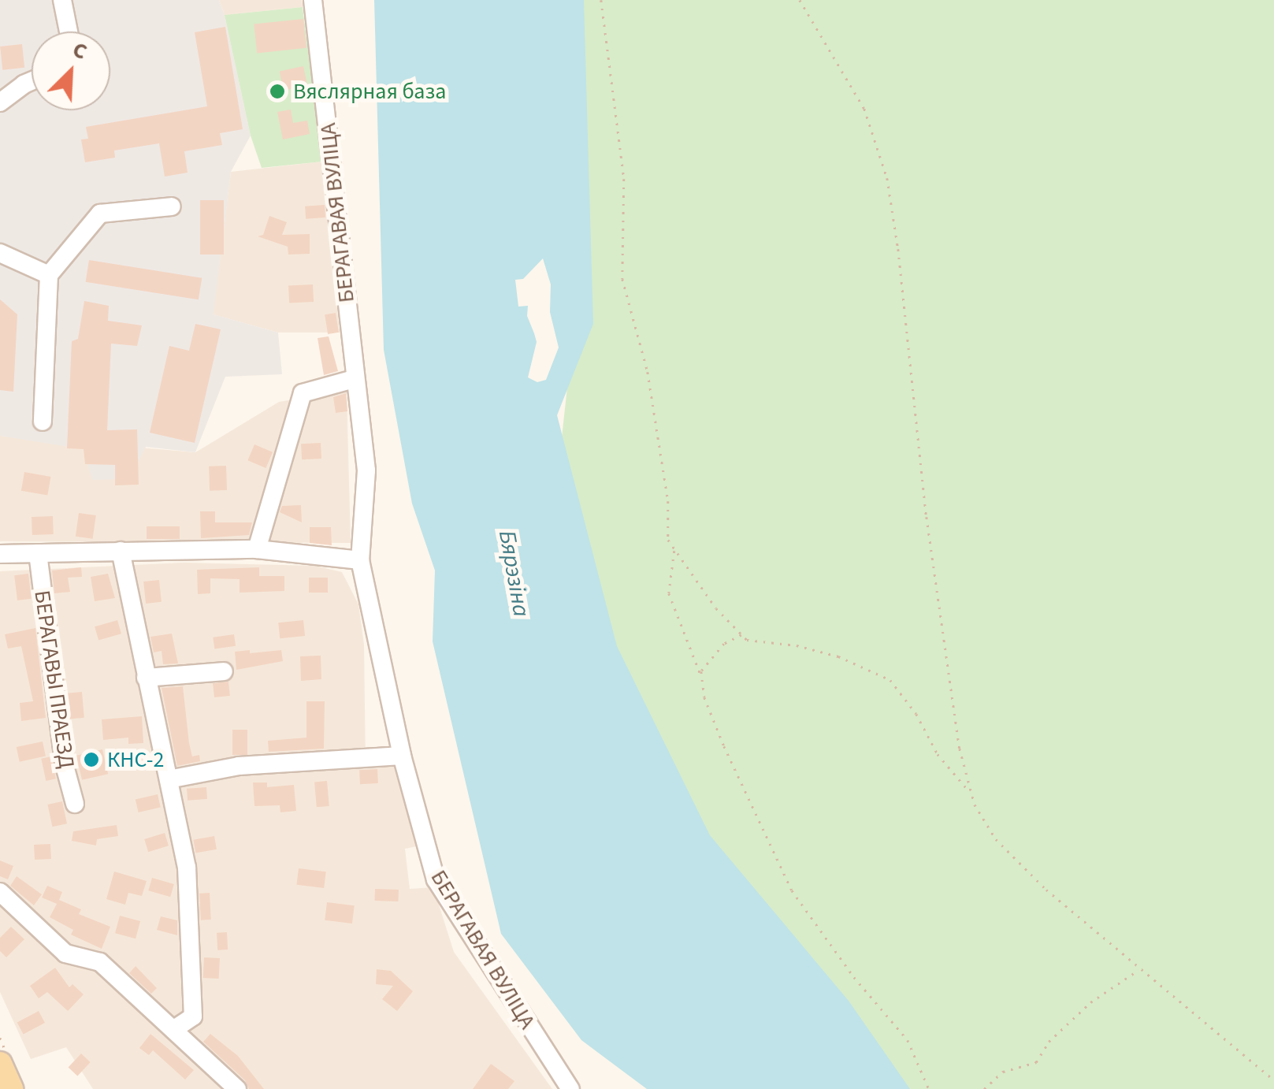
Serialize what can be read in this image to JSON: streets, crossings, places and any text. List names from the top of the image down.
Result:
{
  "streets": {
    "street": ["БЕРАГАВАЯ ВУЛІЦА", "БЕРАГАВЫ ПРАЕЗД"]
  },
  "water": ["Бярэзіна"],
  "places": ["Вяслярная база", "КНС-2"],
  "north": "top right"
}
